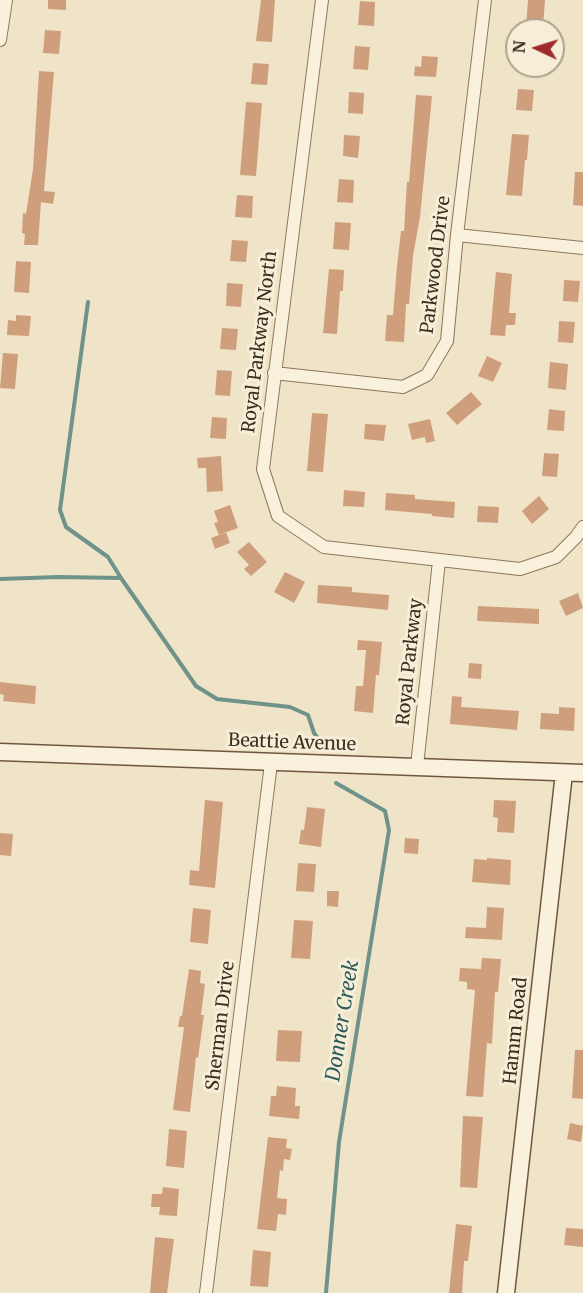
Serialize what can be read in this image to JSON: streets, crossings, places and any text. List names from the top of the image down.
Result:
{
  "streets": {
    "street": [
      "Parkwood Drive",
      "Royal Parkway North",
      "Royal Parkway",
      "Beattie Avenue",
      "Sherman Drive",
      "Hamm Road"
    ]
  },
  "crossings": [
    ["Parkwood Drive", "Royal Parkway North"],
    ["Royal Parkway North", "Royal Parkway"],
    ["Royal Parkway", "Beattie Avenue"],
    ["Beattie Avenue", "Sherman Drive"],
    ["Beattie Avenue", "Hamm Road"]
  ],
  "water": ["Donner Creek"],
  "north": "left"
}
